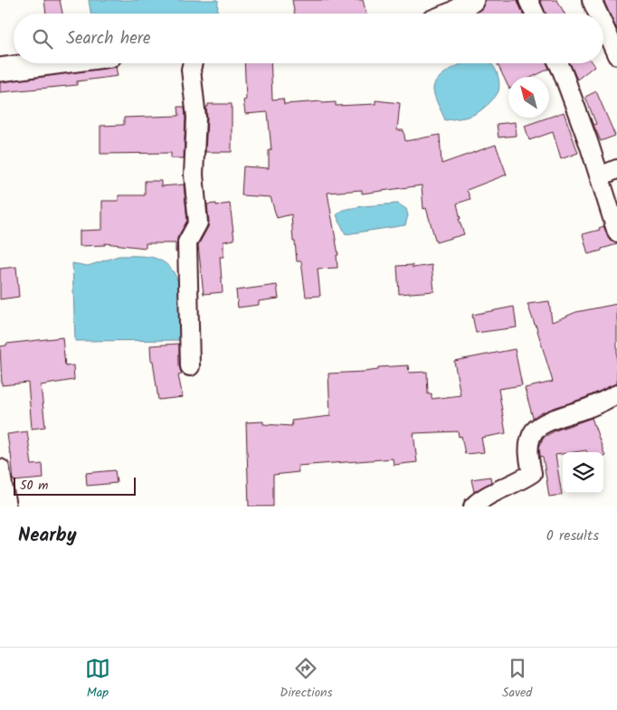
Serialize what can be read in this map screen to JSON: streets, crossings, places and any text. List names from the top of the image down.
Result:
{
  "scale_bar": "50 m",
  "north": "top left",
  "page": {
    "search": "Search here",
    "scale": "50 m",
    "heading": ["Nearby", "0 results"],
    "nav": ["Map", "Directions", "Saved"]
  }
}
